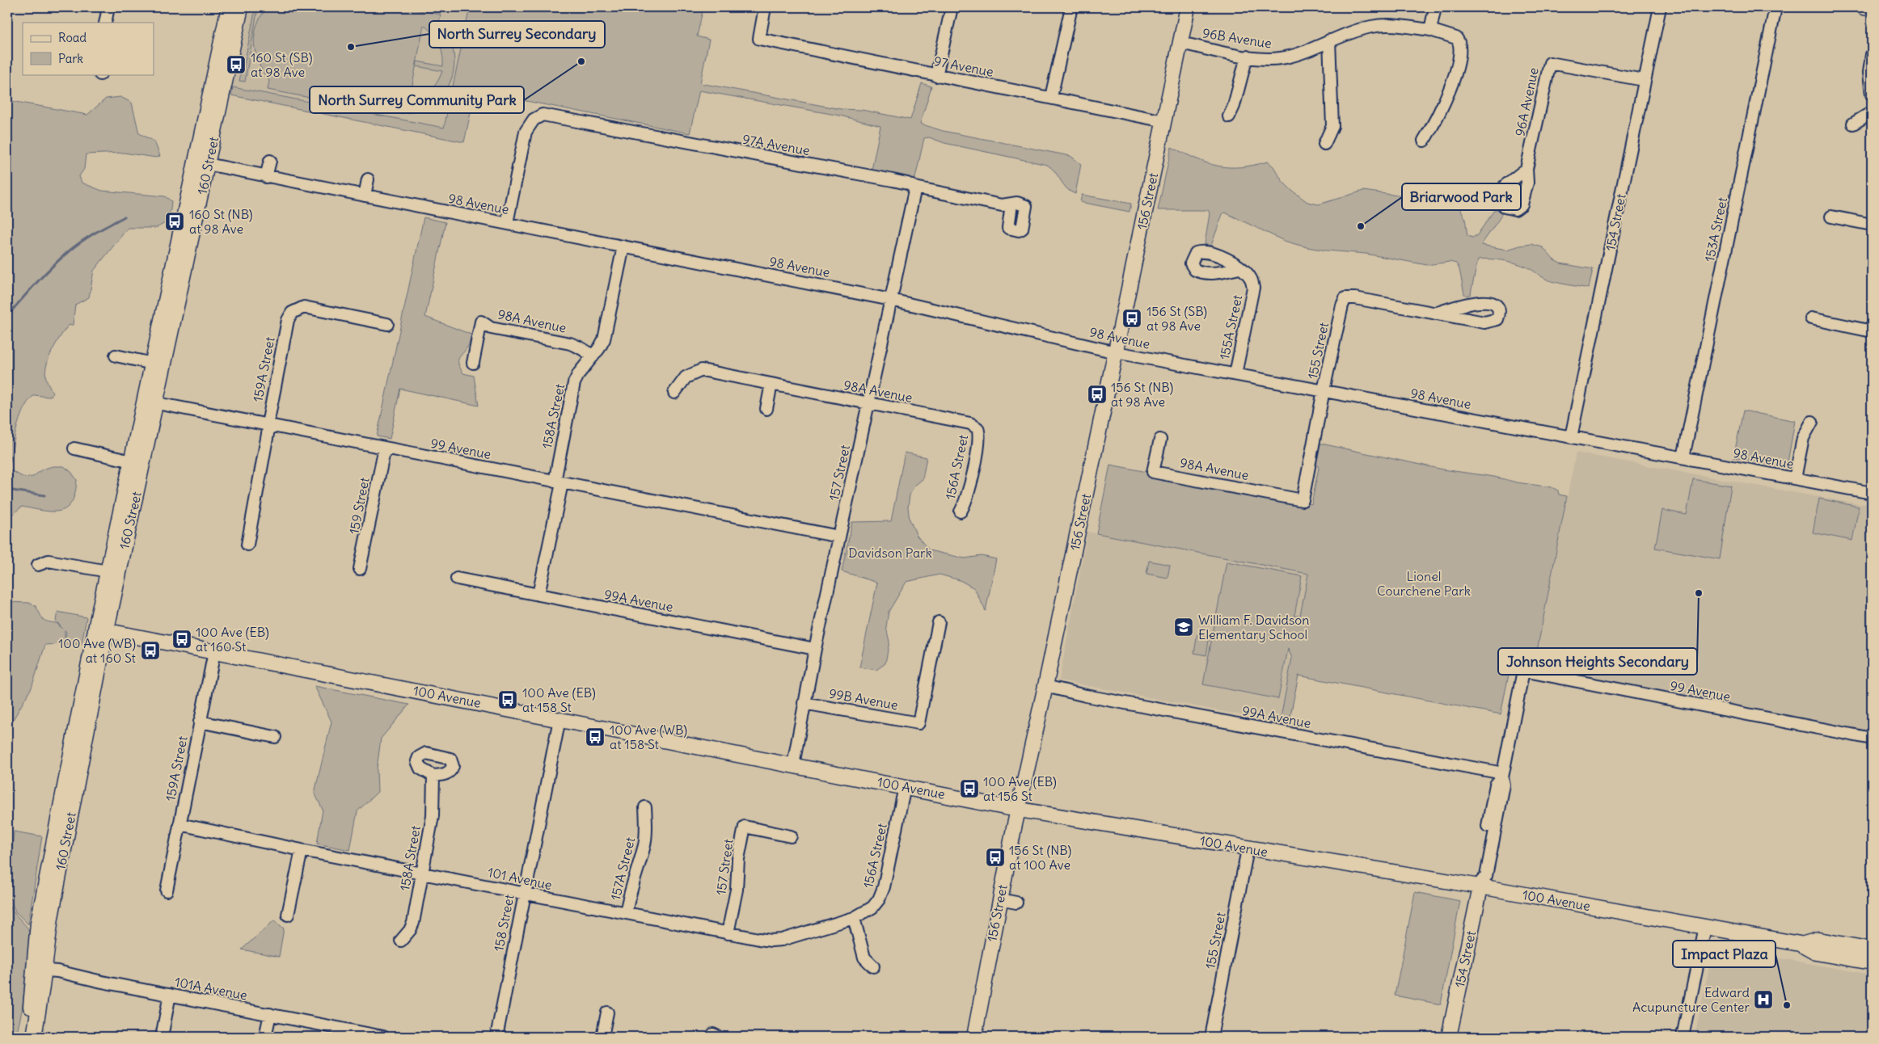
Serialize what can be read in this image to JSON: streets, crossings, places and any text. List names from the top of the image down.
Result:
{
  "streets": {
    "main road": [
      "160 Street",
      "156 Street",
      "154 Street",
      "100 Avenue"
    ],
    "street": [
      "96B Avenue",
      "97 Avenue",
      "96A Avenue",
      "97A Avenue",
      "98 Avenue",
      "153A Street",
      "98A Avenue",
      "155A Street",
      "155 Street",
      "159A Street",
      "158A Street",
      "99 Avenue",
      "156A Street",
      "157 Street",
      "159 Street",
      "99A Avenue",
      "99B Avenue",
      "157A Street",
      "101 Avenue",
      "158 Street",
      "101A Avenue"
    ]
  },
  "crossings": [
    ["96B Avenue", "156 Street"],
    ["97 Avenue", "156 Street"],
    ["96A Avenue", "154 Street"],
    ["97A Avenue", "98 Avenue"],
    ["97A Avenue", "157 Street"],
    ["160 Street", "98 Avenue"],
    ["160 Street", "99 Avenue"],
    ["160 Street", "100 Avenue"],
    ["160 Street", "101A Avenue"],
    ["156 Street", "98 Avenue"],
    ["156 Street", "99A Avenue"],
    ["156 Street", "100 Avenue"],
    ["98 Avenue", "154 Street"],
    ["98 Avenue", "153A Street"],
    ["98 Avenue", "155A Street"],
    ["98 Avenue", "155 Street"],
    ["98 Avenue", "158A Street"],
    ["98 Avenue", "157 Street"],
    ["154 Street", "99 Avenue"],
    ["154 Street", "99A Avenue"],
    ["154 Street", "100 Avenue"],
    ["98A Avenue", "155 Street"],
    ["98A Avenue", "158A Street"],
    ["98A Avenue", "156A Street"],
    ["98A Avenue", "157 Street"],
    ["155 Street", "100 Avenue"],
    ["159A Street", "99 Avenue"],
    ["159A Street", "100 Avenue"],
    ["159A Street", "101 Avenue"],
    ["158A Street", "99 Avenue"],
    ["158A Street", "99A Avenue"],
    ["158A Street", "101 Avenue"],
    ["99 Avenue", "157 Street"],
    ["99 Avenue", "159 Street"],
    ["156A Street", "100 Avenue"],
    ["156A Street", "101 Avenue"],
    ["157 Street", "99A Avenue"],
    ["157 Street", "100 Avenue"],
    ["157 Street", "99B Avenue"],
    ["157 Street", "101 Avenue"],
    ["100 Avenue", "158 Street"],
    ["157A Street", "101 Avenue"],
    ["101 Avenue", "158 Street"]
  ],
  "parks": ["Davidson Park", "Lionel Courchene Park"],
  "places": {
    "other": [
      "North Surrey Secondary",
      "North Surrey Community Park",
      "Briarwood Park",
      "Johnson Heights Secondary",
      "Impact Plaza"
    ],
    "bus stop": [
      "160 St (SB) at 98 Ave",
      "160 St (NB) at 98 Ave",
      "156 St (SB) at 98 Ave",
      "156 St (NB) at 98 Ave",
      "100 Ave (EB) at 160 St",
      "100 Ave (WB) at 160 St",
      "100 Ave (EB) at 158 St",
      "100 Ave (WB) at 158 St",
      "100 Ave (EB) at 156 St",
      "156 St (NB) at 100 Ave"
    ],
    "school or university": ["William F. Davidson Elementary School"],
    "hospital": ["Edward Acupuncture Center"]
  },
  "legend": ["Road", "Park"]
}
